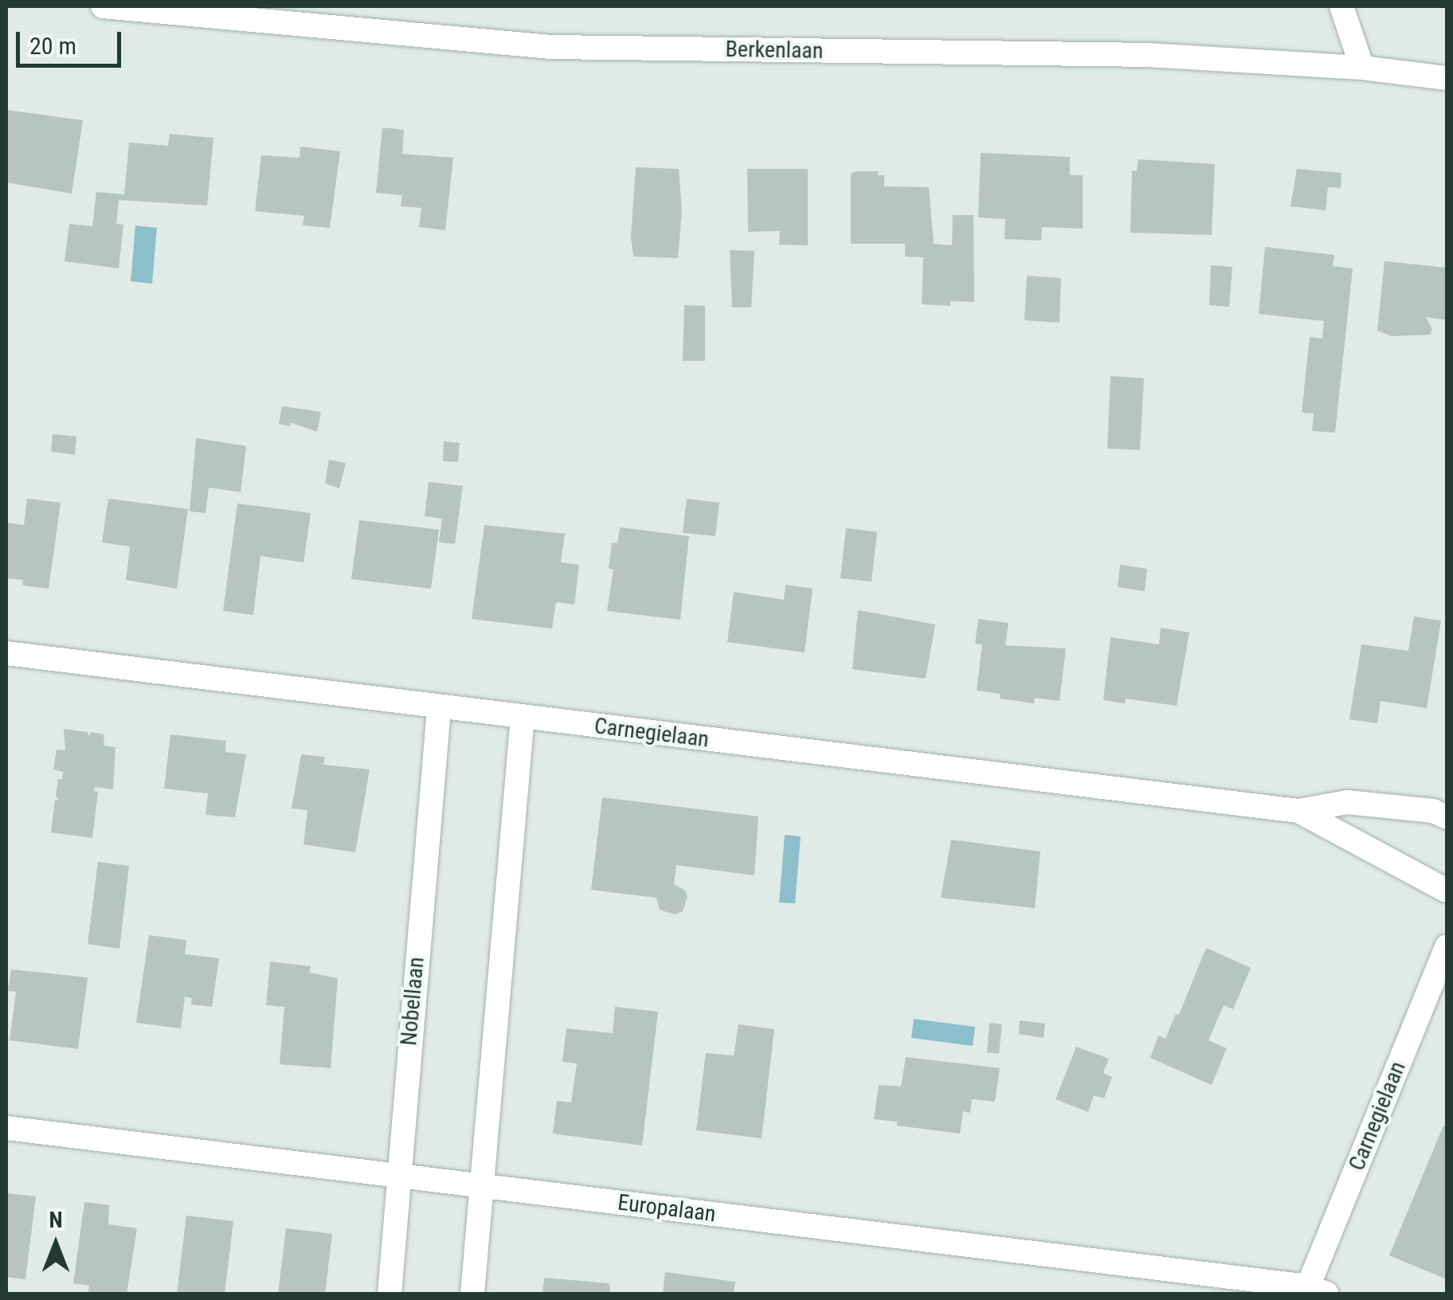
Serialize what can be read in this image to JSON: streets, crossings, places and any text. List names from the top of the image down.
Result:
{
  "streets": {
    "street": [
      "Berkenlaan",
      "Carnegielaan",
      "Nobellaan",
      "Europalaan"
    ]
  },
  "crossings": [
    ["Carnegielaan", "Nobellaan"],
    ["Carnegielaan", "Europalaan"],
    ["Nobellaan", "Europalaan"]
  ],
  "scale_bar": "20 m",
  "north": "top"
}
